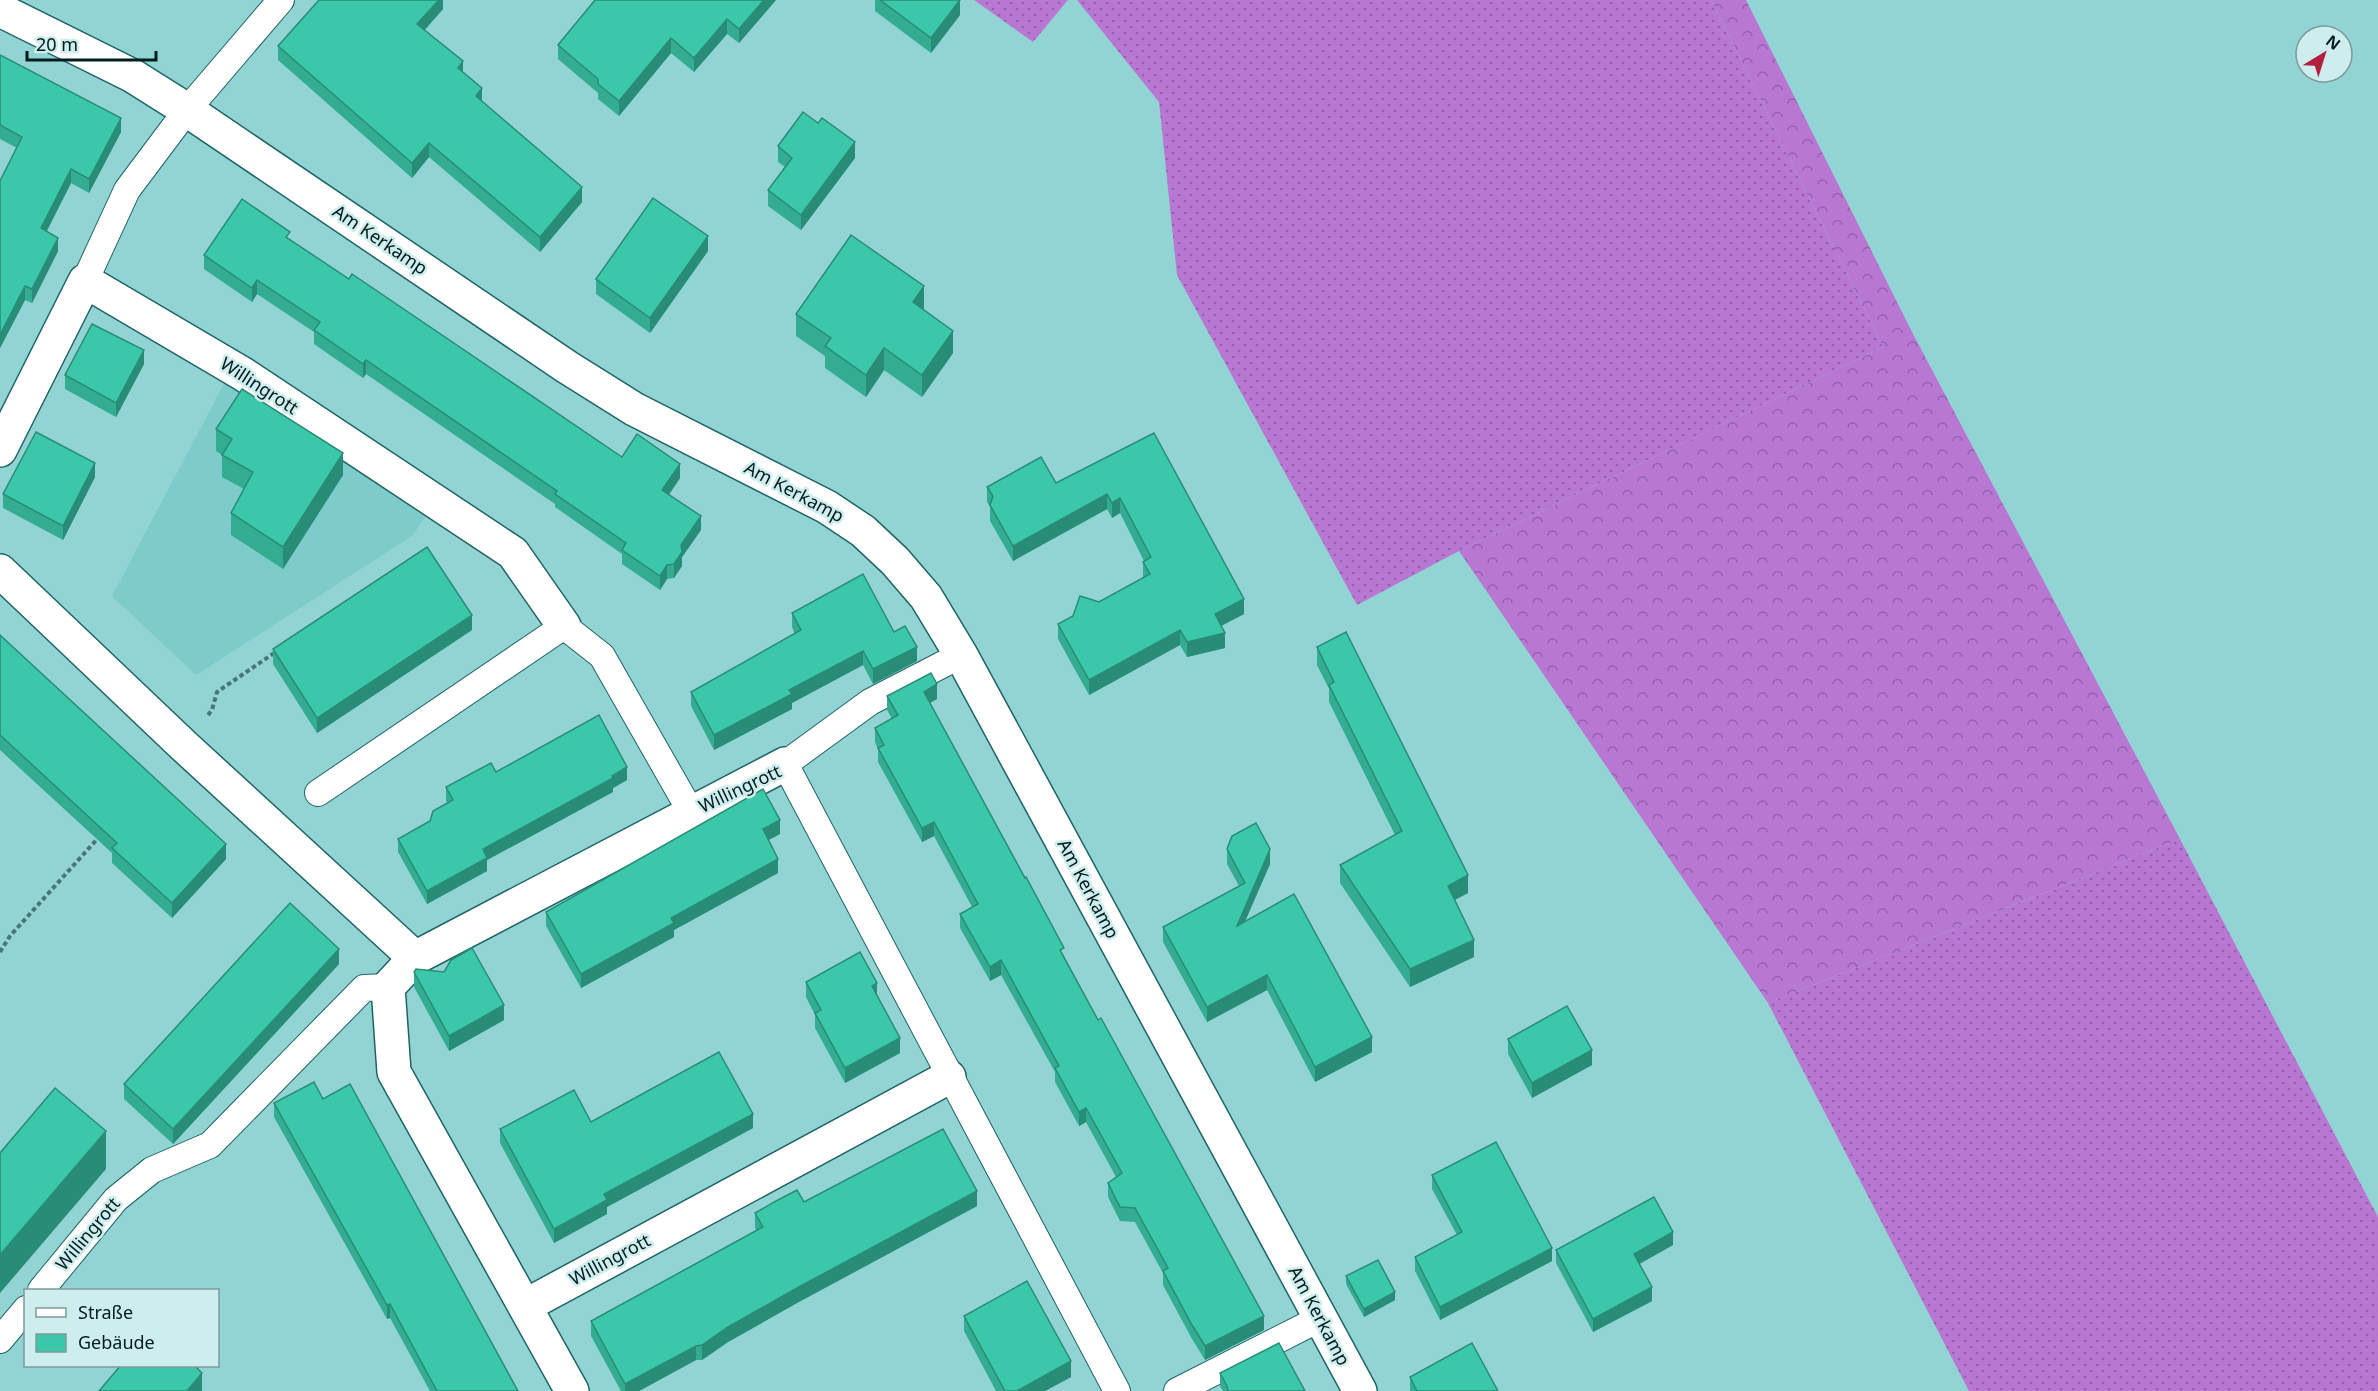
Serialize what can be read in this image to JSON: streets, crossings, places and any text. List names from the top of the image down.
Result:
{
  "streets": {
    "street": ["Am Kerkamp", "Willingrott"]
  },
  "legend": ["Straße", "Gebäude"],
  "scale_bar": "20 m",
  "north": "top right"
}
